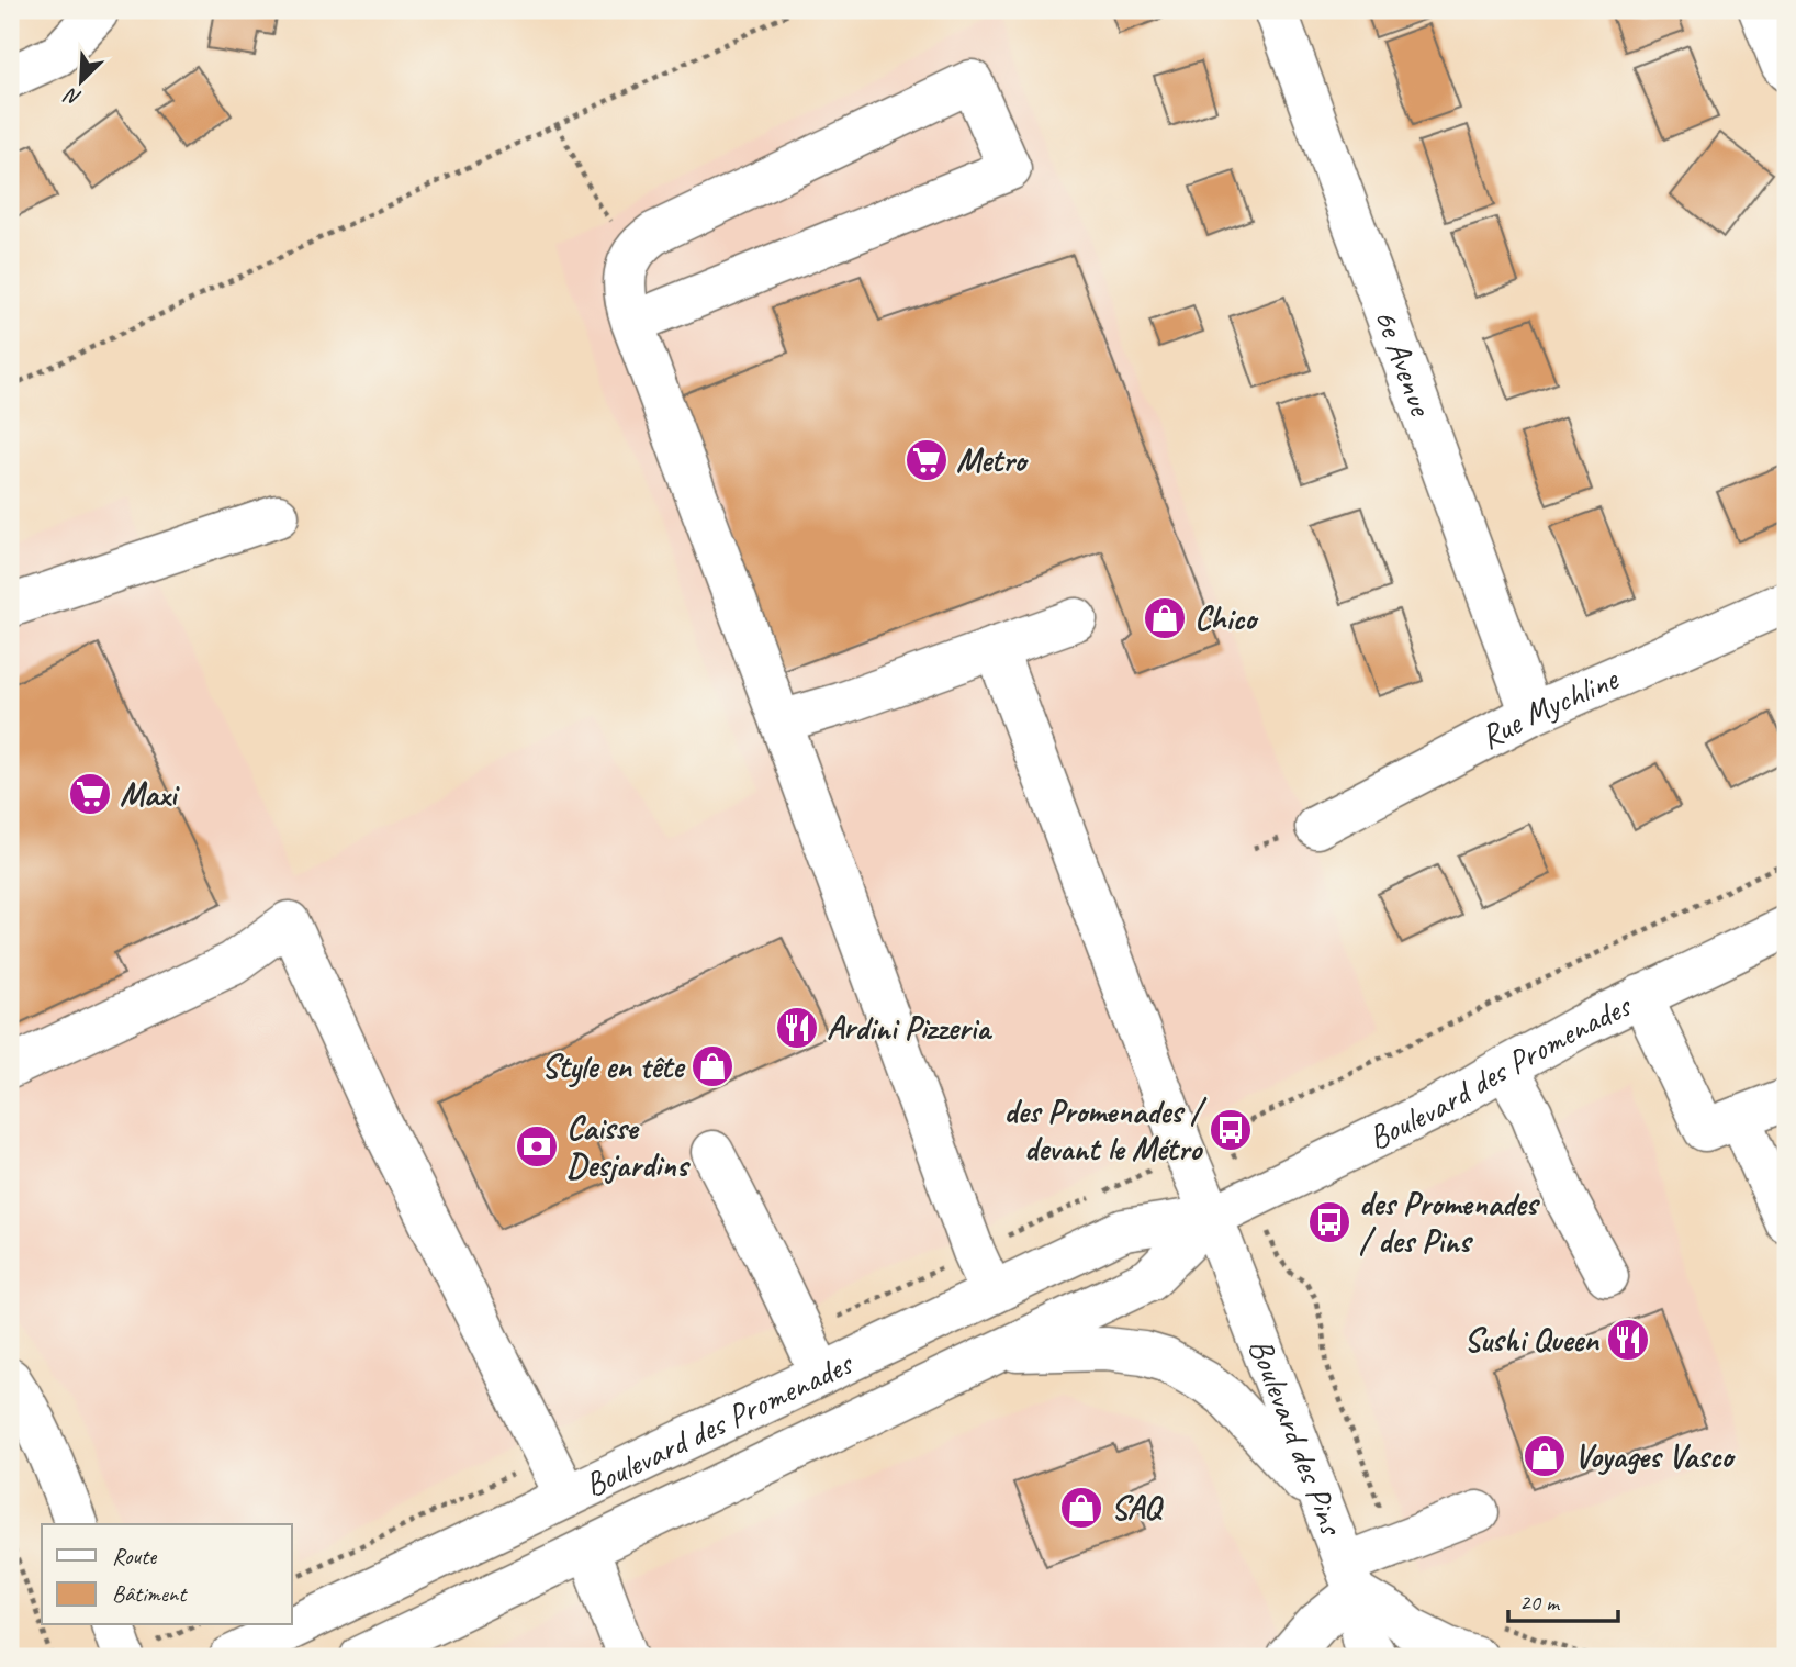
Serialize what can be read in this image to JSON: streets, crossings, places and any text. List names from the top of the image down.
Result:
{
  "streets": {
    "street": [
      "6e Avenue",
      "Rue Mychline",
      "Boulevard des Promenades",
      "Boulevard des Pins"
    ]
  },
  "crossings": [
    ["6e Avenue", "Rue Mychline"],
    ["Boulevard des Promenades", "Boulevard des Pins"]
  ],
  "places": {
    "supermarket": ["Metro", "Maxi"],
    "shop": [
      "Chico",
      "Style en tête",
      "Voyages Vasco",
      "SAQ"
    ],
    "restaurant": ["Ardini Pizzeria", "Sushi Queen"],
    "bus stop": ["des Promenades / devant le Métro", "des Promenades / des Pins"],
    "bank": ["Caisse Desjardins"]
  },
  "legend": ["Route", "Bâtiment"],
  "scale_bar": "20 m",
  "north": "bottom left"
}
